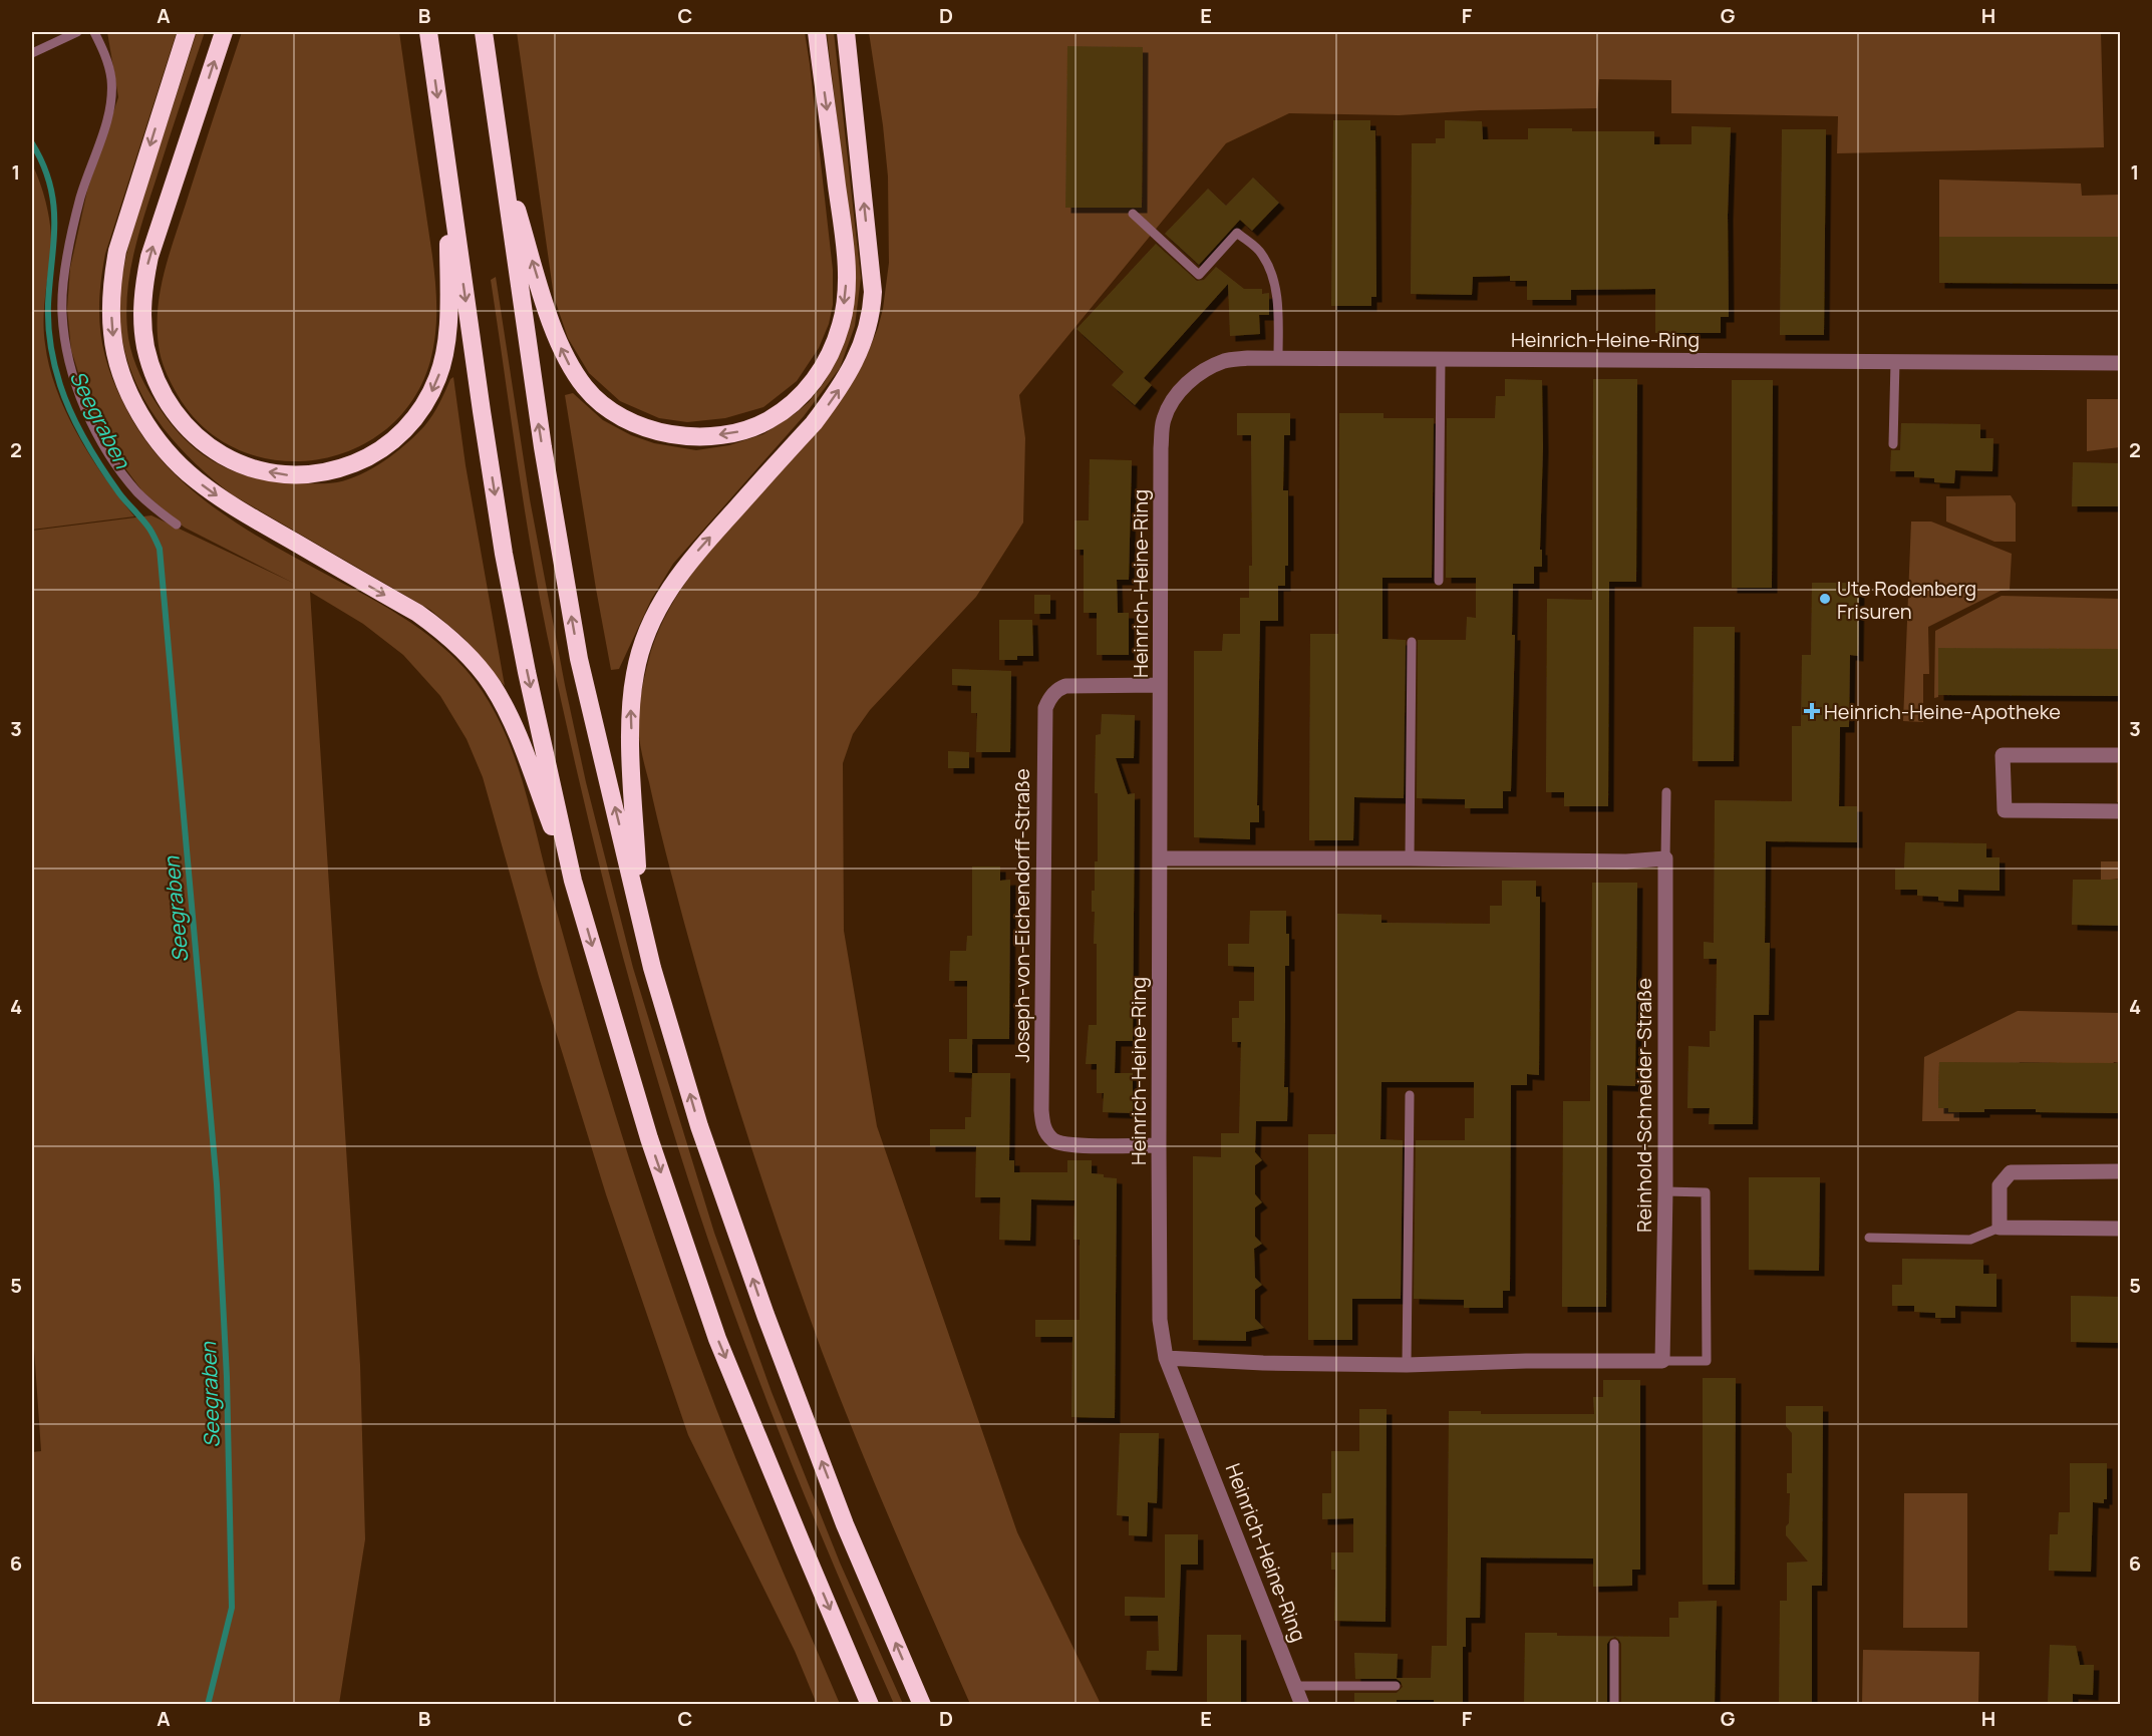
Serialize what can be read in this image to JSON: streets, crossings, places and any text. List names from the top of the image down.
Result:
{
  "streets": {
    "street": ["Heinrich-Heine-Ring", "Joseph-von-Eichendorff-Straße", "Reinhold-Schneider-Straße"]
  },
  "crossings": [
    ["Heinrich-Heine-Ring", "Joseph-von-Eichendorff-Straße"]
  ],
  "water": ["Seegraben"],
  "places": {
    "other": ["Ute Rodenberg Frisuren"],
    "health": ["Heinrich-Heine-Apotheke"]
  },
  "grid": {
    "columns": [
      "A",
      "B",
      "C",
      "D",
      "E",
      "F",
      "G",
      "H"
    ],
    "rows": [
      "1",
      "2",
      "3",
      "4",
      "5",
      "6"
    ]
  }
}
